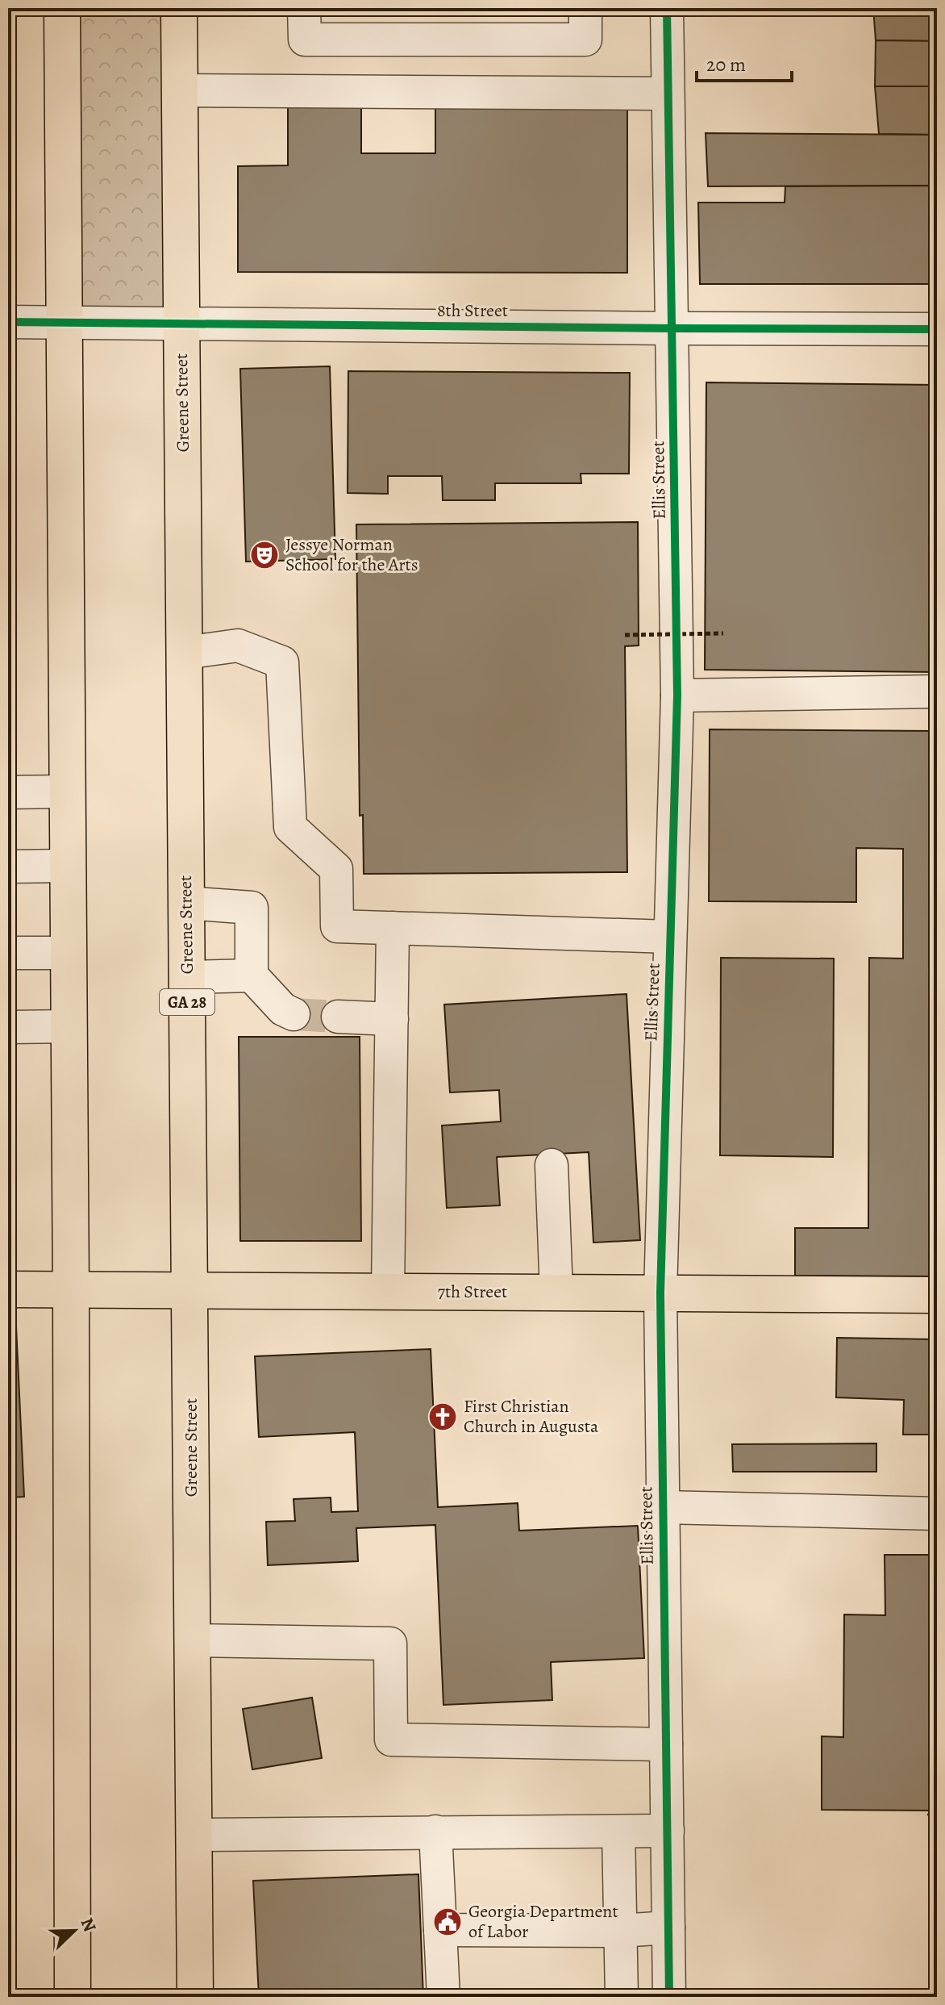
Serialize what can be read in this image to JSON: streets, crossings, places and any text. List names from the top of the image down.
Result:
{
  "streets": {
    "main road": ["Greene Street", "GA 28", "7th Street"],
    "street": ["8th Street", "Ellis Street"]
  },
  "crossings": [
    ["8th Street", "Greene Street"],
    ["8th Street", "Ellis Street"],
    ["Greene Street", "7th Street"],
    ["Ellis Street", "7th Street"]
  ],
  "places": {
    "theatre": ["Jessye Norman School for the Arts"],
    "church": ["First Christian Church in Augusta"],
    "public building": ["Georgia Department of Labor"]
  },
  "scale_bar": "20 m",
  "north": "top right"
}
